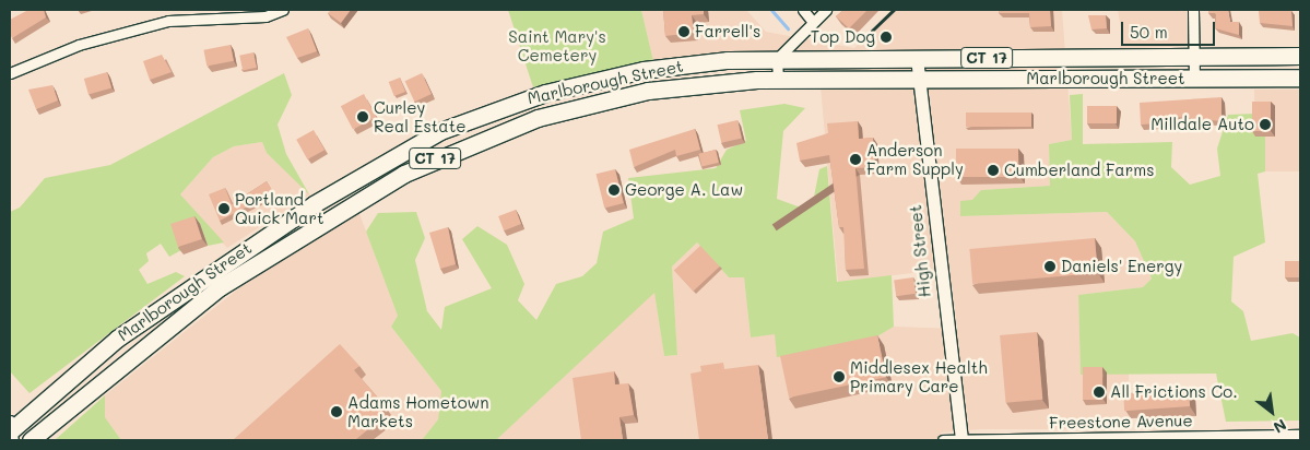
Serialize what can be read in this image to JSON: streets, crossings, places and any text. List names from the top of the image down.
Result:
{
  "streets": {
    "highway": ["CT 17", "Marlborough Street"],
    "street": ["High Street", "Freestone Avenue"]
  },
  "crossings": [
    ["Marlborough Street", "High Street"],
    ["High Street", "Freestone Avenue"]
  ],
  "parks": ["Saint Mary's Cemetery"],
  "places": [
    "Farrell's",
    "Top Dog",
    "Curley Real Estate",
    "Milldale Auto",
    "Anderson Farm Supply",
    "Cumberland Farms",
    "George A. Law",
    "Portland Quick Mart",
    "Daniels' Energy",
    "Middlesex Health Primary Care",
    "All Frictions Co.",
    "Adams Hometown Markets"
  ],
  "scale_bar": "50 m",
  "north": "bottom right"
}
